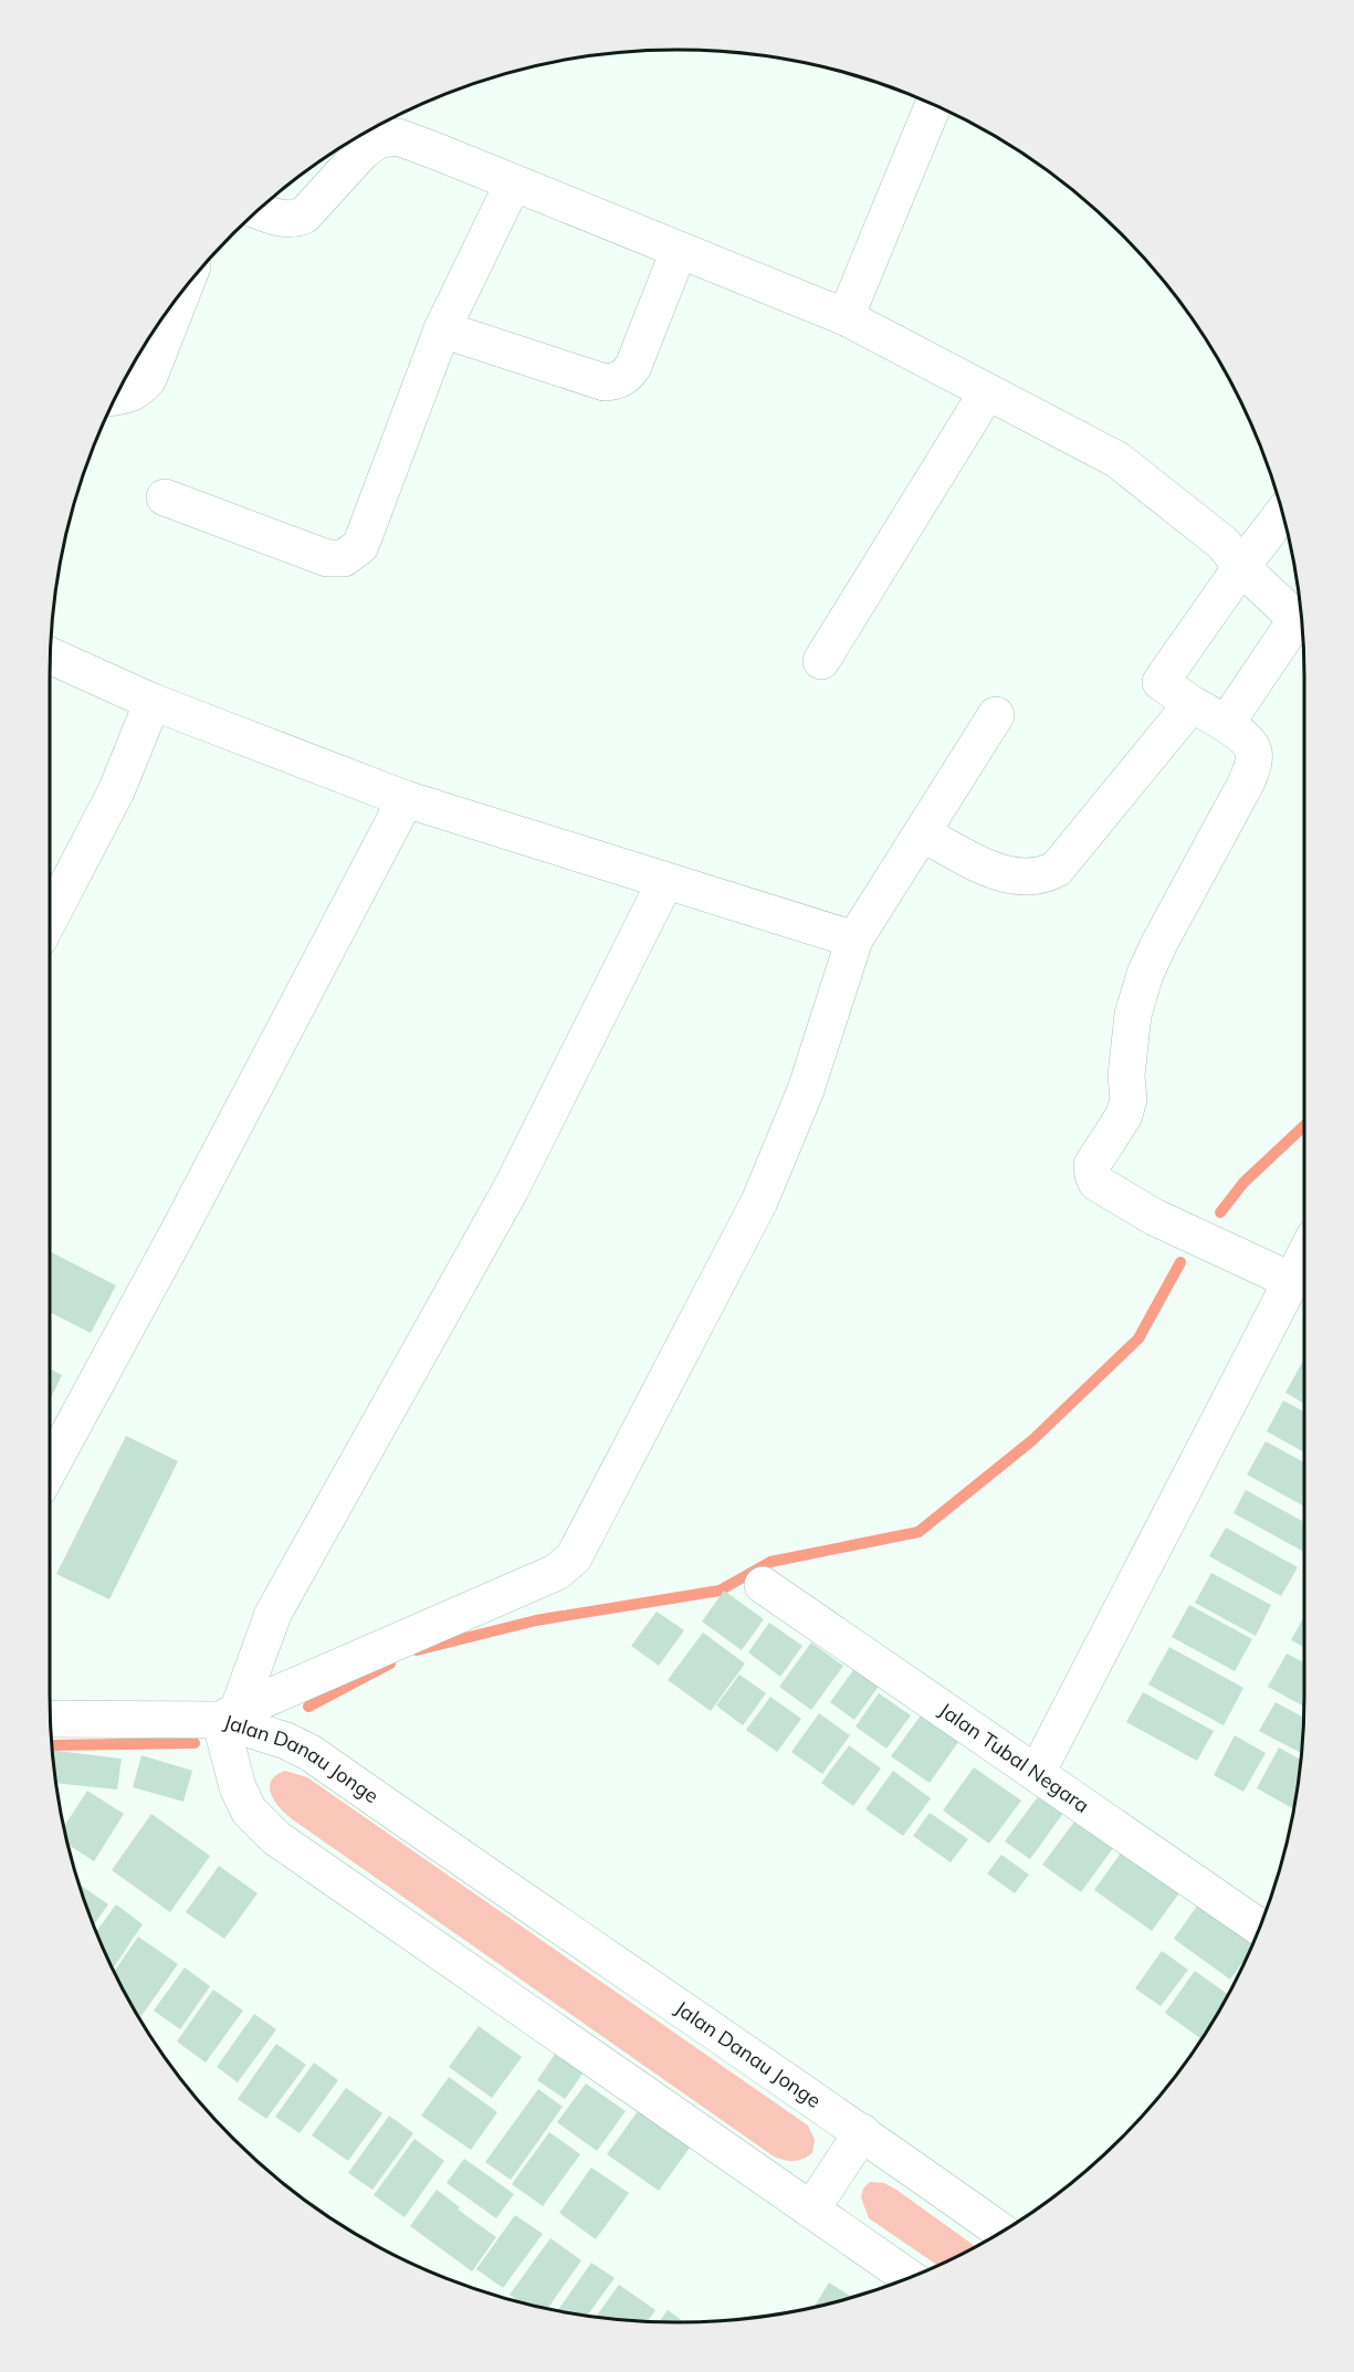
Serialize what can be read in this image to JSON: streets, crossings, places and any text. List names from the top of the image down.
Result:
{
  "streets": {
    "street": ["Jalan Tubal Negara", "Jalan Danau Jonge"]
  }
}
